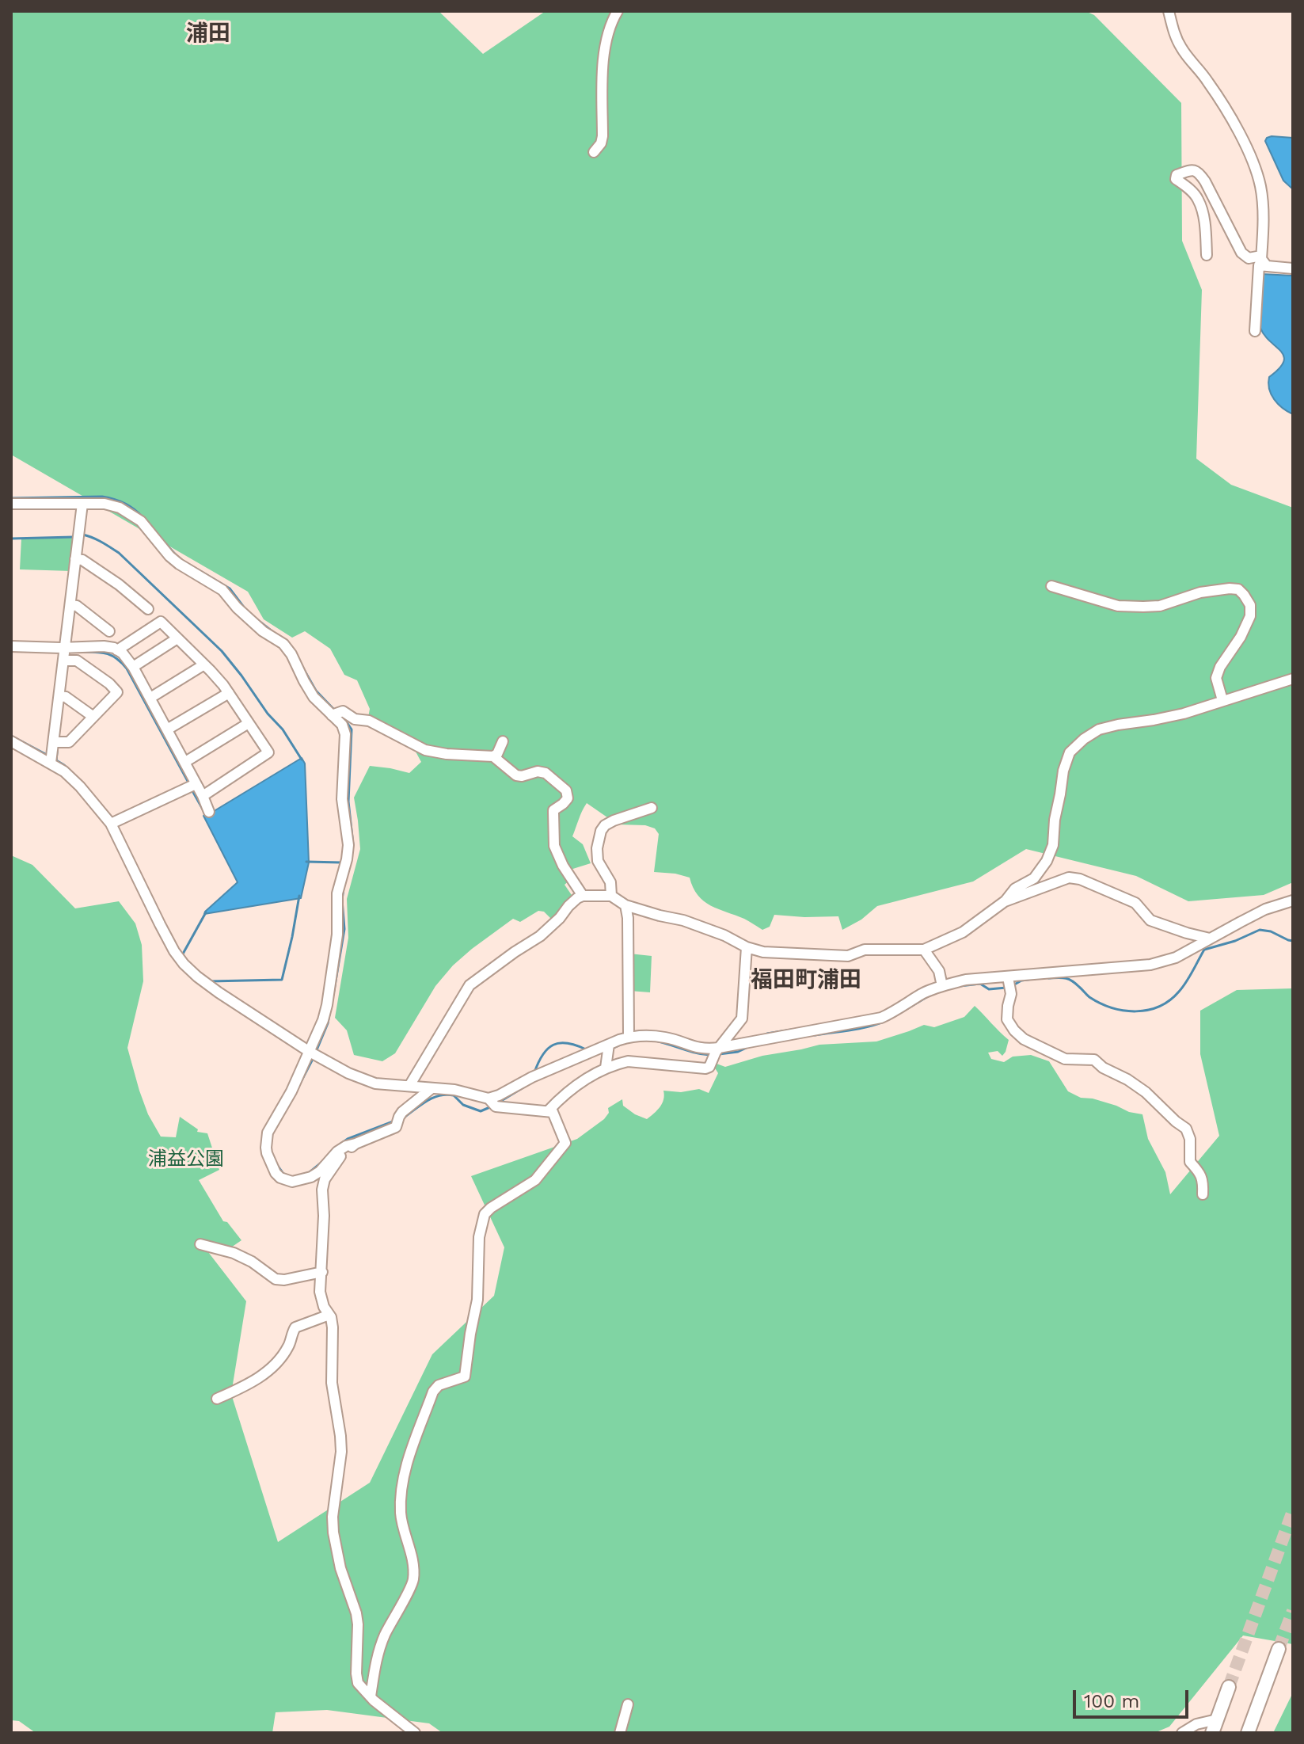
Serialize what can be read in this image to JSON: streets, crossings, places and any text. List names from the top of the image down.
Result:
{
  "districts": ["浦田", "福田町浦田"],
  "parks": ["浦益公園"],
  "scale_bar": "100 m"
}
